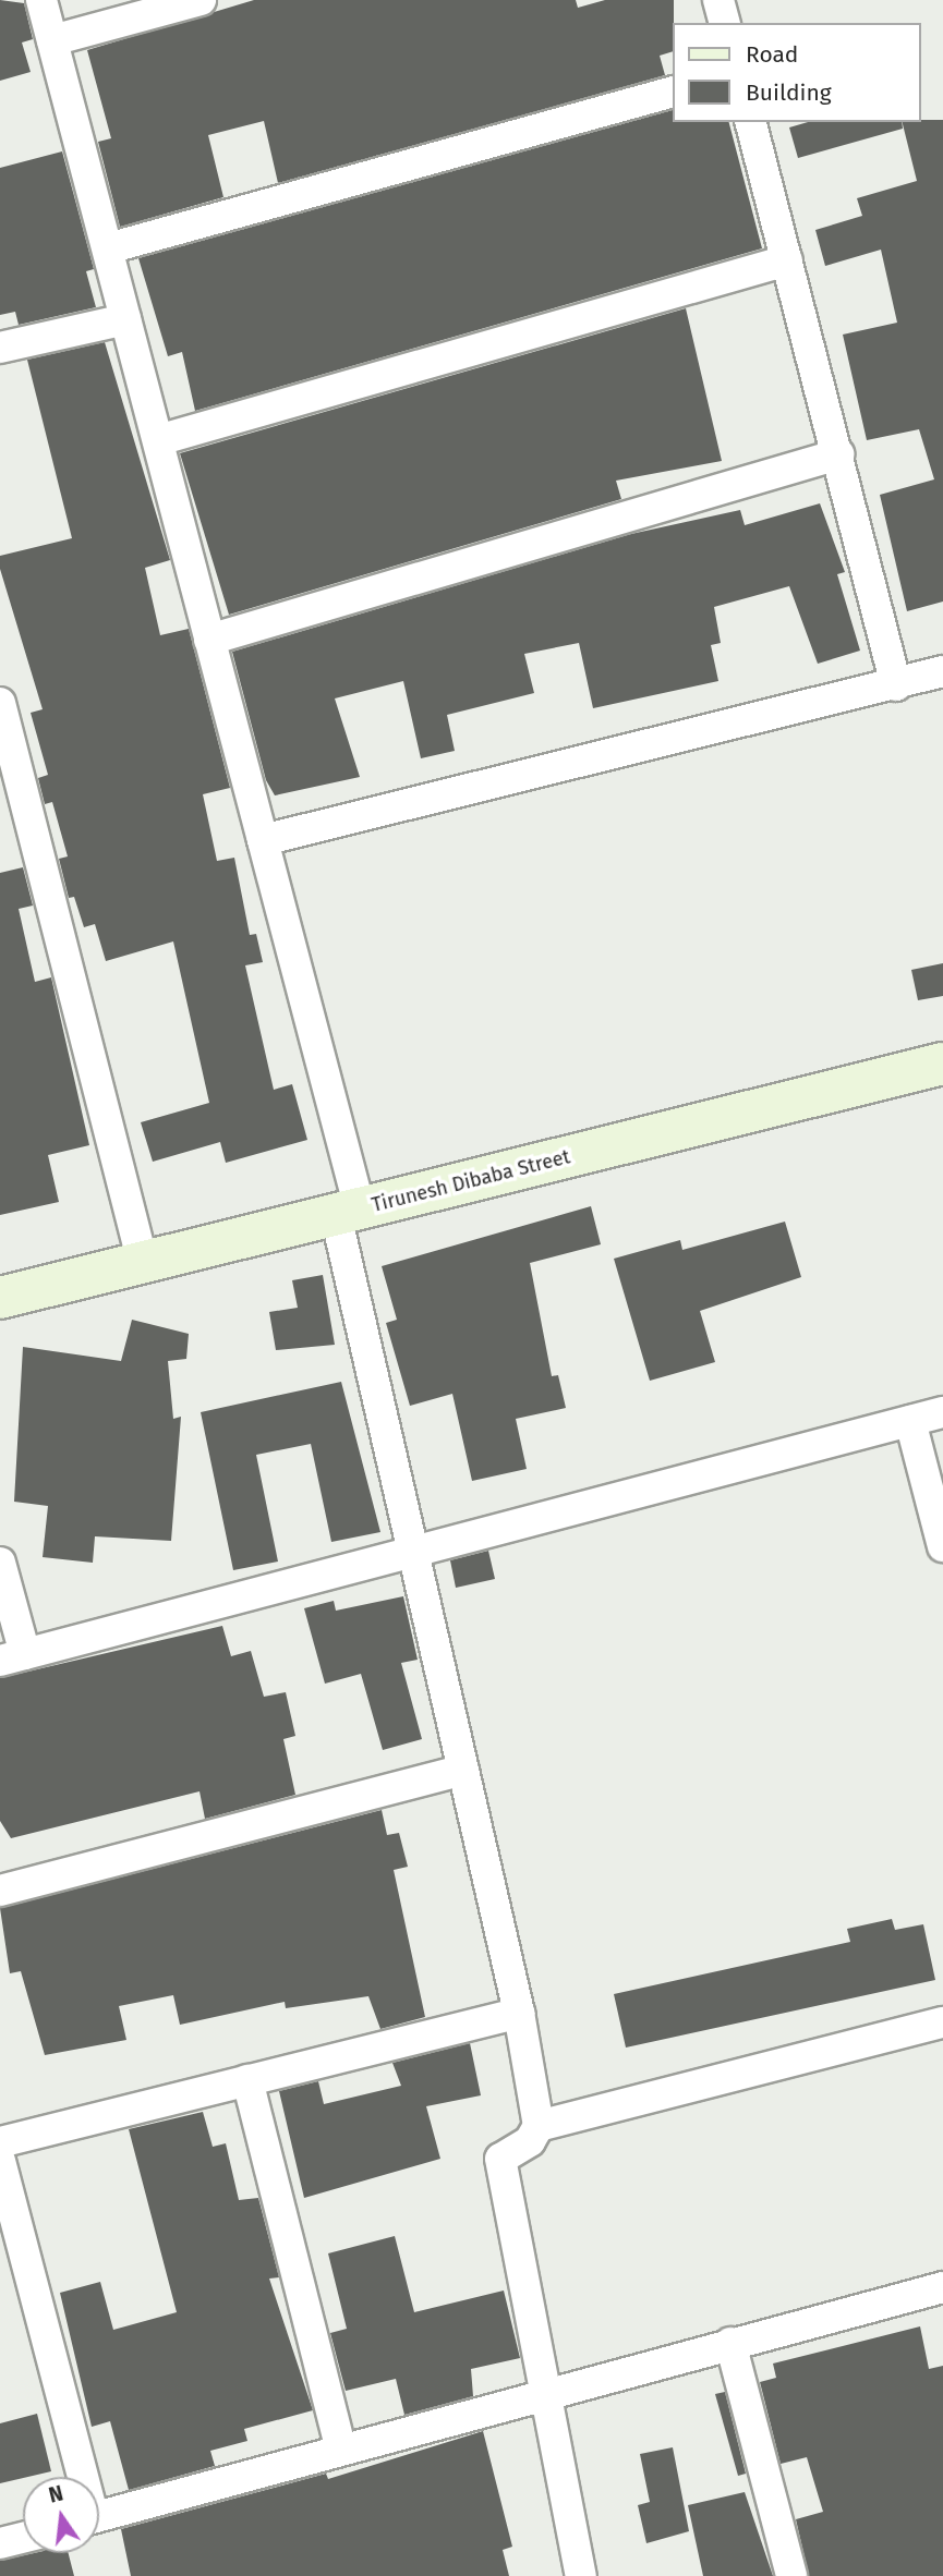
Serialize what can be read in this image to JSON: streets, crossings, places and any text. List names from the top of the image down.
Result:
{
  "streets": {
    "main road": ["Tirunesh Dibaba Street"]
  },
  "legend": ["Road", "Building"],
  "north": "top"
}
